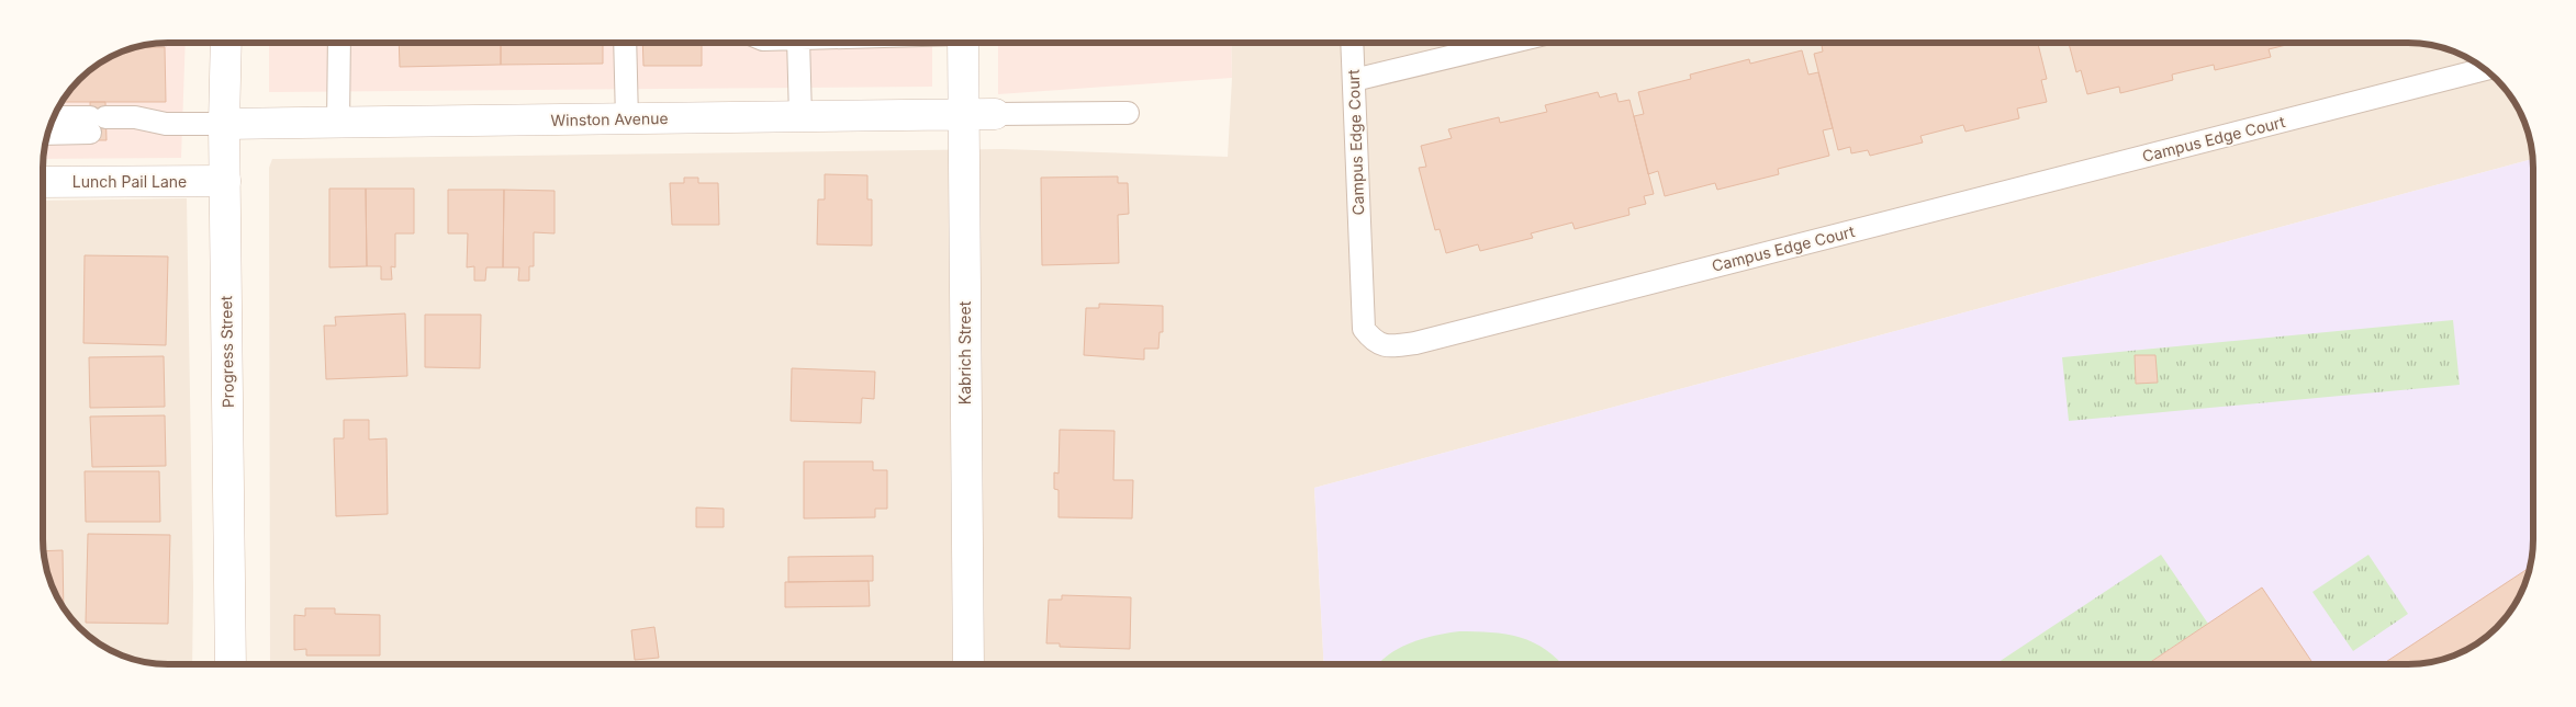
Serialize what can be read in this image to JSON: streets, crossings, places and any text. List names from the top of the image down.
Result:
{
  "streets": {
    "street": [
      "Winston Avenue",
      "Lunch Pail Lane",
      "Progress Street",
      "Kabrich Street"
    ],
    "lane": ["Campus Edge Court"]
  },
  "crossings": [
    ["Winston Avenue", "Progress Street"],
    ["Winston Avenue", "Kabrich Street"],
    ["Lunch Pail Lane", "Progress Street"]
  ]
}
